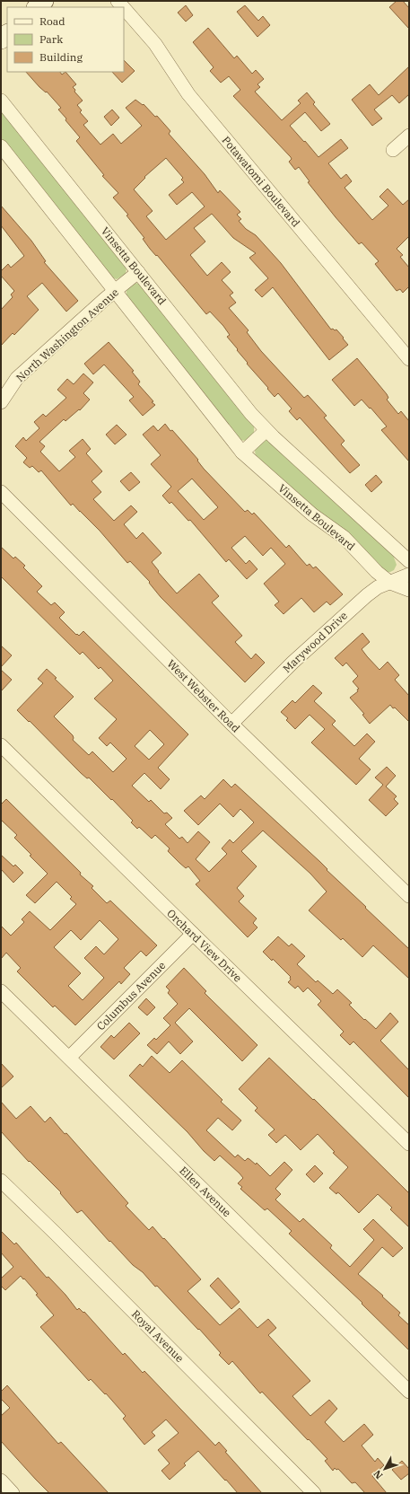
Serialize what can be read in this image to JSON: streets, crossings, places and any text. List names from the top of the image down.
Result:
{
  "streets": {
    "street": [
      "Potawatomi Boulevard",
      "Vinsetta Boulevard",
      "North Washington Avenue",
      "Marywood Drive",
      "West Webster Road",
      "Orchard View Drive",
      "Columbus Avenue",
      "Ellen Avenue",
      "Royal Avenue"
    ]
  },
  "crossings": [
    ["Vinsetta Boulevard", "North Washington Avenue"],
    ["Vinsetta Boulevard", "Marywood Drive"],
    ["Marywood Drive", "West Webster Road"],
    ["Orchard View Drive", "Columbus Avenue"],
    ["Columbus Avenue", "Ellen Avenue"]
  ],
  "legend": ["Road", "Park", "Building"],
  "north": "bottom left"
}
